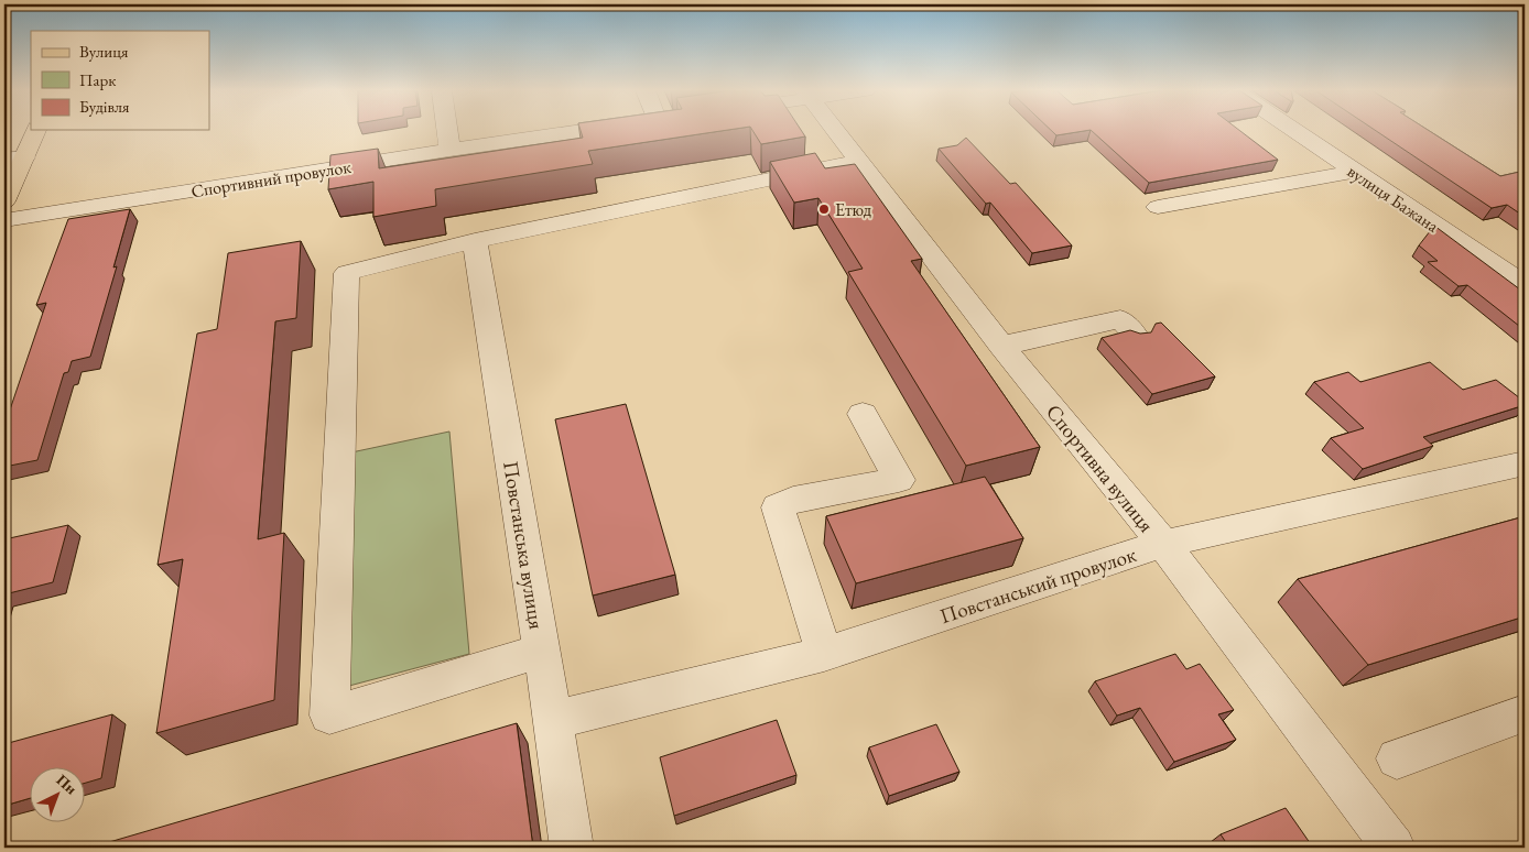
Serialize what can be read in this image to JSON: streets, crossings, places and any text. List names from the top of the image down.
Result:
{
  "streets": {
    "street": [
      "Спортивний провулок",
      "вулиця Бажана",
      "Спортивна вулиця",
      "Повстанська вулиця",
      "Повстанський провулок"
    ]
  },
  "crossings": [
    ["Спортивна вулиця", "Повстанський провулок"],
    ["Повстанська вулиця", "Повстанський провулок"]
  ],
  "places": ["Етюд"],
  "legend": ["Вулиця", "Парк", "Будівля"],
  "north": "top right"
}
